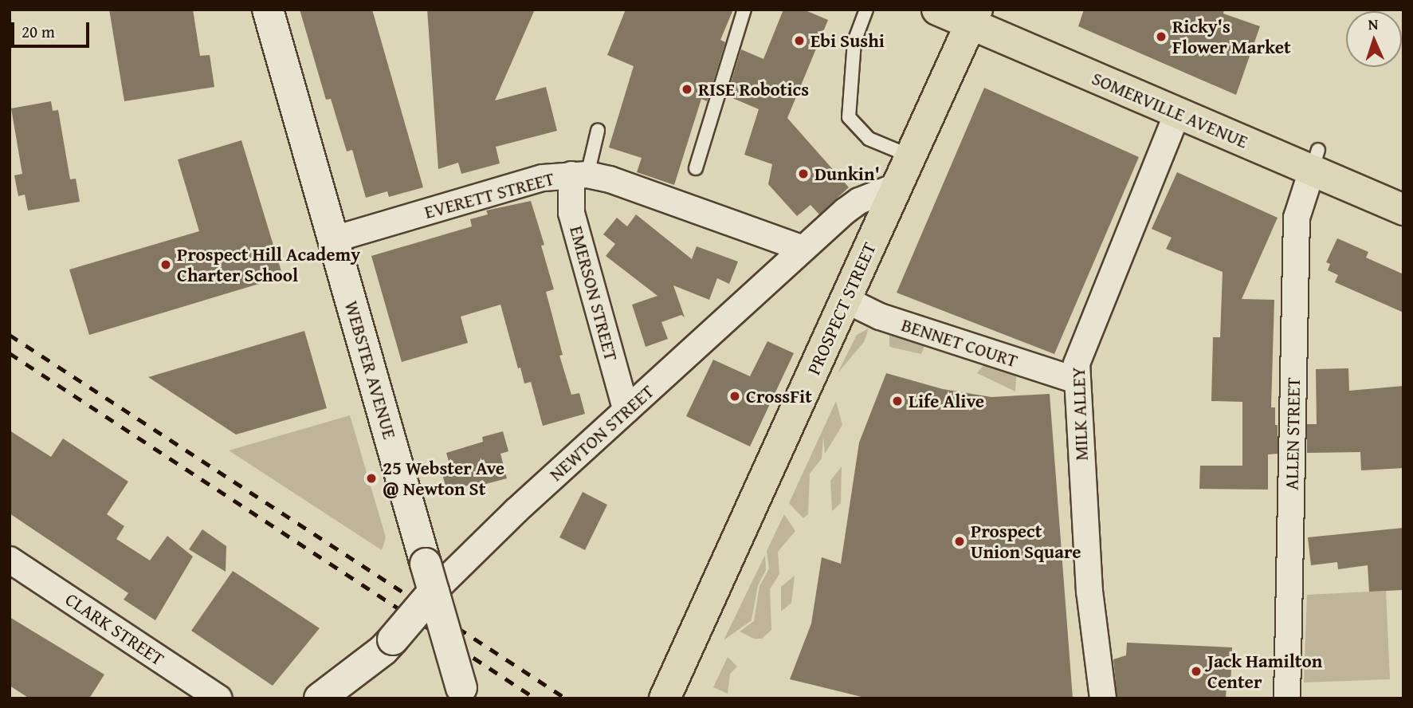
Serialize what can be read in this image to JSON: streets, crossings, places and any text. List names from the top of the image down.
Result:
{
  "streets": {
    "main road": [
      "SOMERVILLE AVENUE",
      "PROSPECT STREET",
      "WEBSTER AVENUE",
      "NEWTON STREET"
    ],
    "street": [
      "EVERETT STREET",
      "EMERSON STREET",
      "BENNET COURT",
      "MILK ALLEY",
      "ALLEN STREET",
      "CLARK STREET"
    ]
  },
  "crossings": [
    ["SOMERVILLE AVENUE", "PROSPECT STREET"],
    ["SOMERVILLE AVENUE", "MILK ALLEY"],
    ["SOMERVILLE AVENUE", "ALLEN STREET"],
    ["EVERETT STREET", "EMERSON STREET"],
    ["EVERETT STREET", "WEBSTER AVENUE"],
    ["EVERETT STREET", "NEWTON STREET"],
    ["EMERSON STREET", "NEWTON STREET"],
    ["PROSPECT STREET", "BENNET COURT"],
    ["PROSPECT STREET", "NEWTON STREET"],
    ["BENNET COURT", "MILK ALLEY"],
    ["WEBSTER AVENUE", "NEWTON STREET"]
  ],
  "places": [
    "Ricky's Flower Market",
    "Ebi Sushi",
    "RISE Robotics",
    "Dunkin'",
    "Prospect Hill Academy Charter School",
    "CrossFit",
    "Life Alive",
    "25 Webster Ave @ Newton St",
    "Prospect Union Square",
    "Jack Hamilton Center"
  ],
  "scale_bar": "20 m",
  "north": "top"
}
